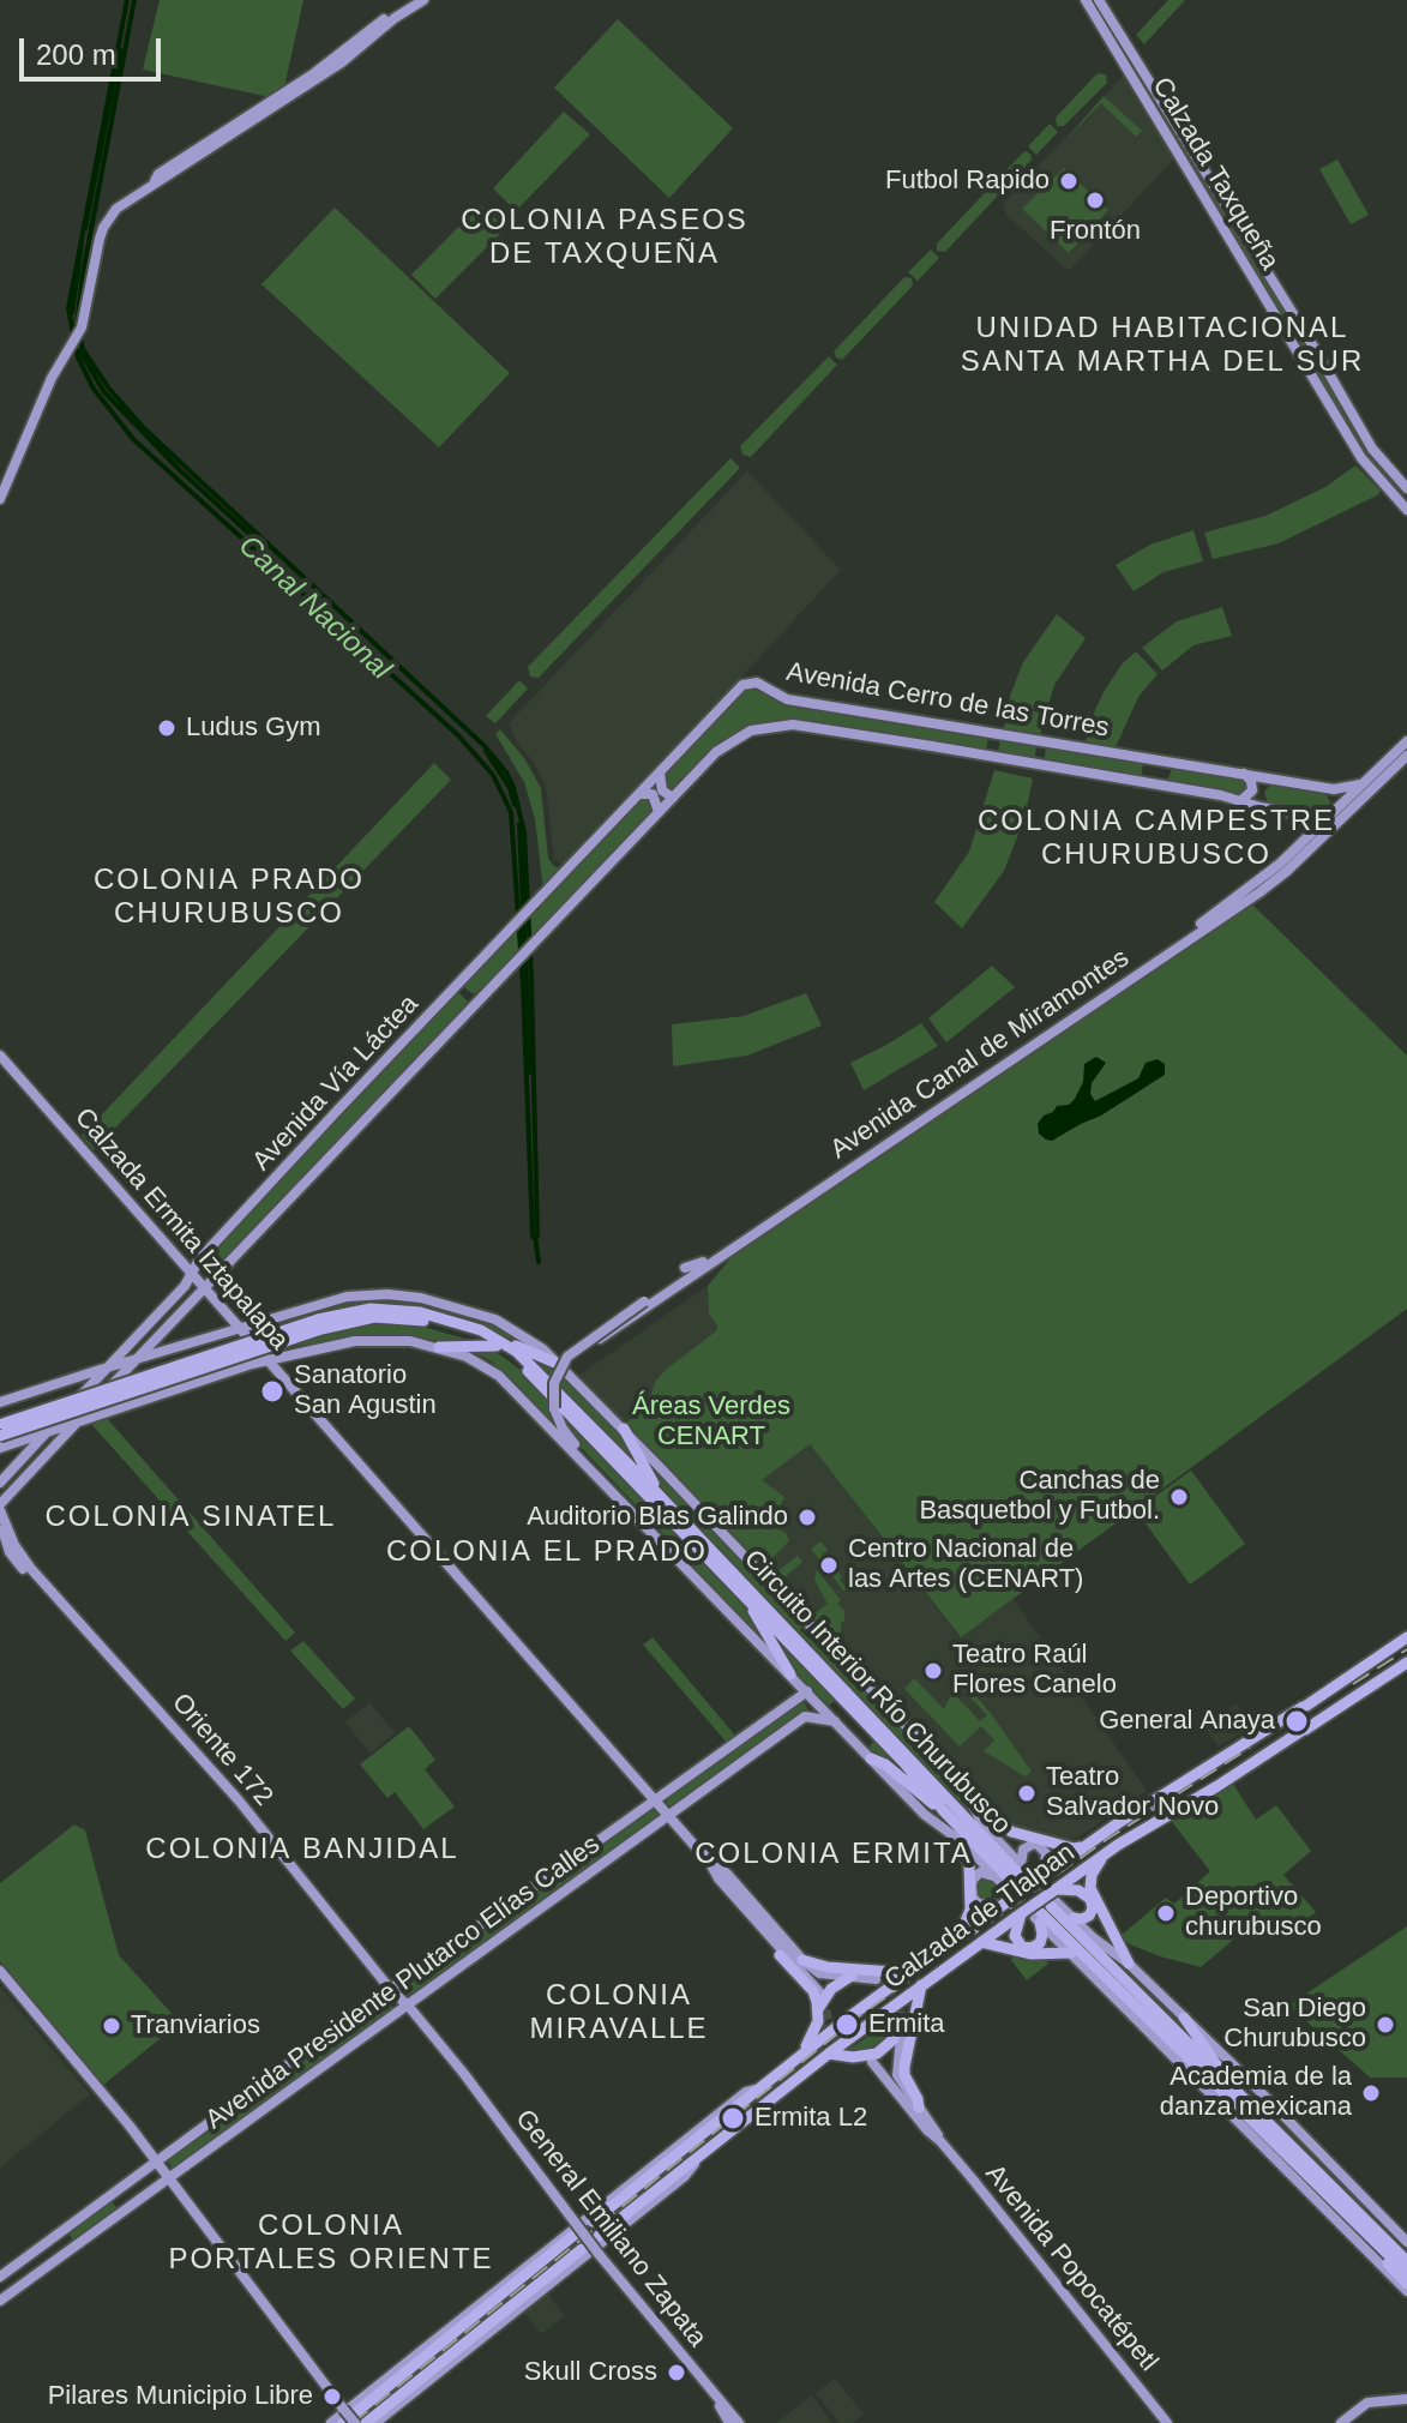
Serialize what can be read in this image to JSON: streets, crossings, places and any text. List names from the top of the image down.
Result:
{
  "streets": {
    "highway": ["Circuito Interior Río Churubusco", "Calzada de Tlalpan"],
    "main road": [
      "Calzada Taxqueña",
      "Avenida Cerro de las Torres",
      "Avenida Canal de Miramontes",
      "Avenida Vía Láctea",
      "Calzada Ermita Iztapalapa",
      "Oriente 172",
      "Avenida Presidente Plutarco Elías Calles",
      "General Emiliano Zapata",
      "Avenida Popocatépetl"
    ]
  },
  "crossings": [
    ["Avenida Cerro de las Torres", "Avenida Canal de Miramontes"],
    ["Avenida Cerro de las Torres", "Avenida Vía Láctea"],
    ["Avenida Vía Láctea", "Calzada Ermita Iztapalapa"],
    ["Calzada Ermita Iztapalapa", "Avenida Presidente Plutarco Elías Calles"],
    ["Circuito Interior Río Churubusco", "Calzada de Tlalpan"],
    ["Oriente 172", "Avenida Presidente Plutarco Elías Calles"],
    ["Oriente 172", "General Emiliano Zapata"],
    ["Avenida Presidente Plutarco Elías Calles", "General Emiliano Zapata"]
  ],
  "districts": [
    "COLONIA PASEOS DE TAXQUEÑA",
    "UNIDAD HABITACIONAL SANTA MARTHA DEL SUR",
    "COLONIA CAMPESTRE CHURUBUSCO",
    "COLONIA PRADO CHURUBUSCO",
    "COLONIA SINATEL",
    "COLONIA EL PRADO",
    "COLONIA BANJIDAL",
    "COLONIA ERMITA",
    "COLONIA MIRAVALLE",
    "COLONIA PORTALES ORIENTE"
  ],
  "water": ["Canal Nacional"],
  "parks": ["Áreas Verdes CENART"],
  "places": [
    "Futbol Rapido",
    "Frontón",
    "Ludus Gym",
    "Sanatorio San Agustin",
    "Canchas de Basquetbol y Futbol.",
    "Auditorio Blas Galindo",
    "Centro Nacional de las Artes (CENART)",
    "Teatro Raúl Flores Canelo",
    "General Anaya",
    "Teatro Salvador Novo",
    "Deportivo churubusco",
    "Ermita",
    "San Diego Churubusco",
    "Tranviarios",
    "Academia de la danza mexicana",
    "Ermita L2",
    "Skull Cross",
    "Pilares Municipio Libre"
  ],
  "scale_bar": "200 m"
}
